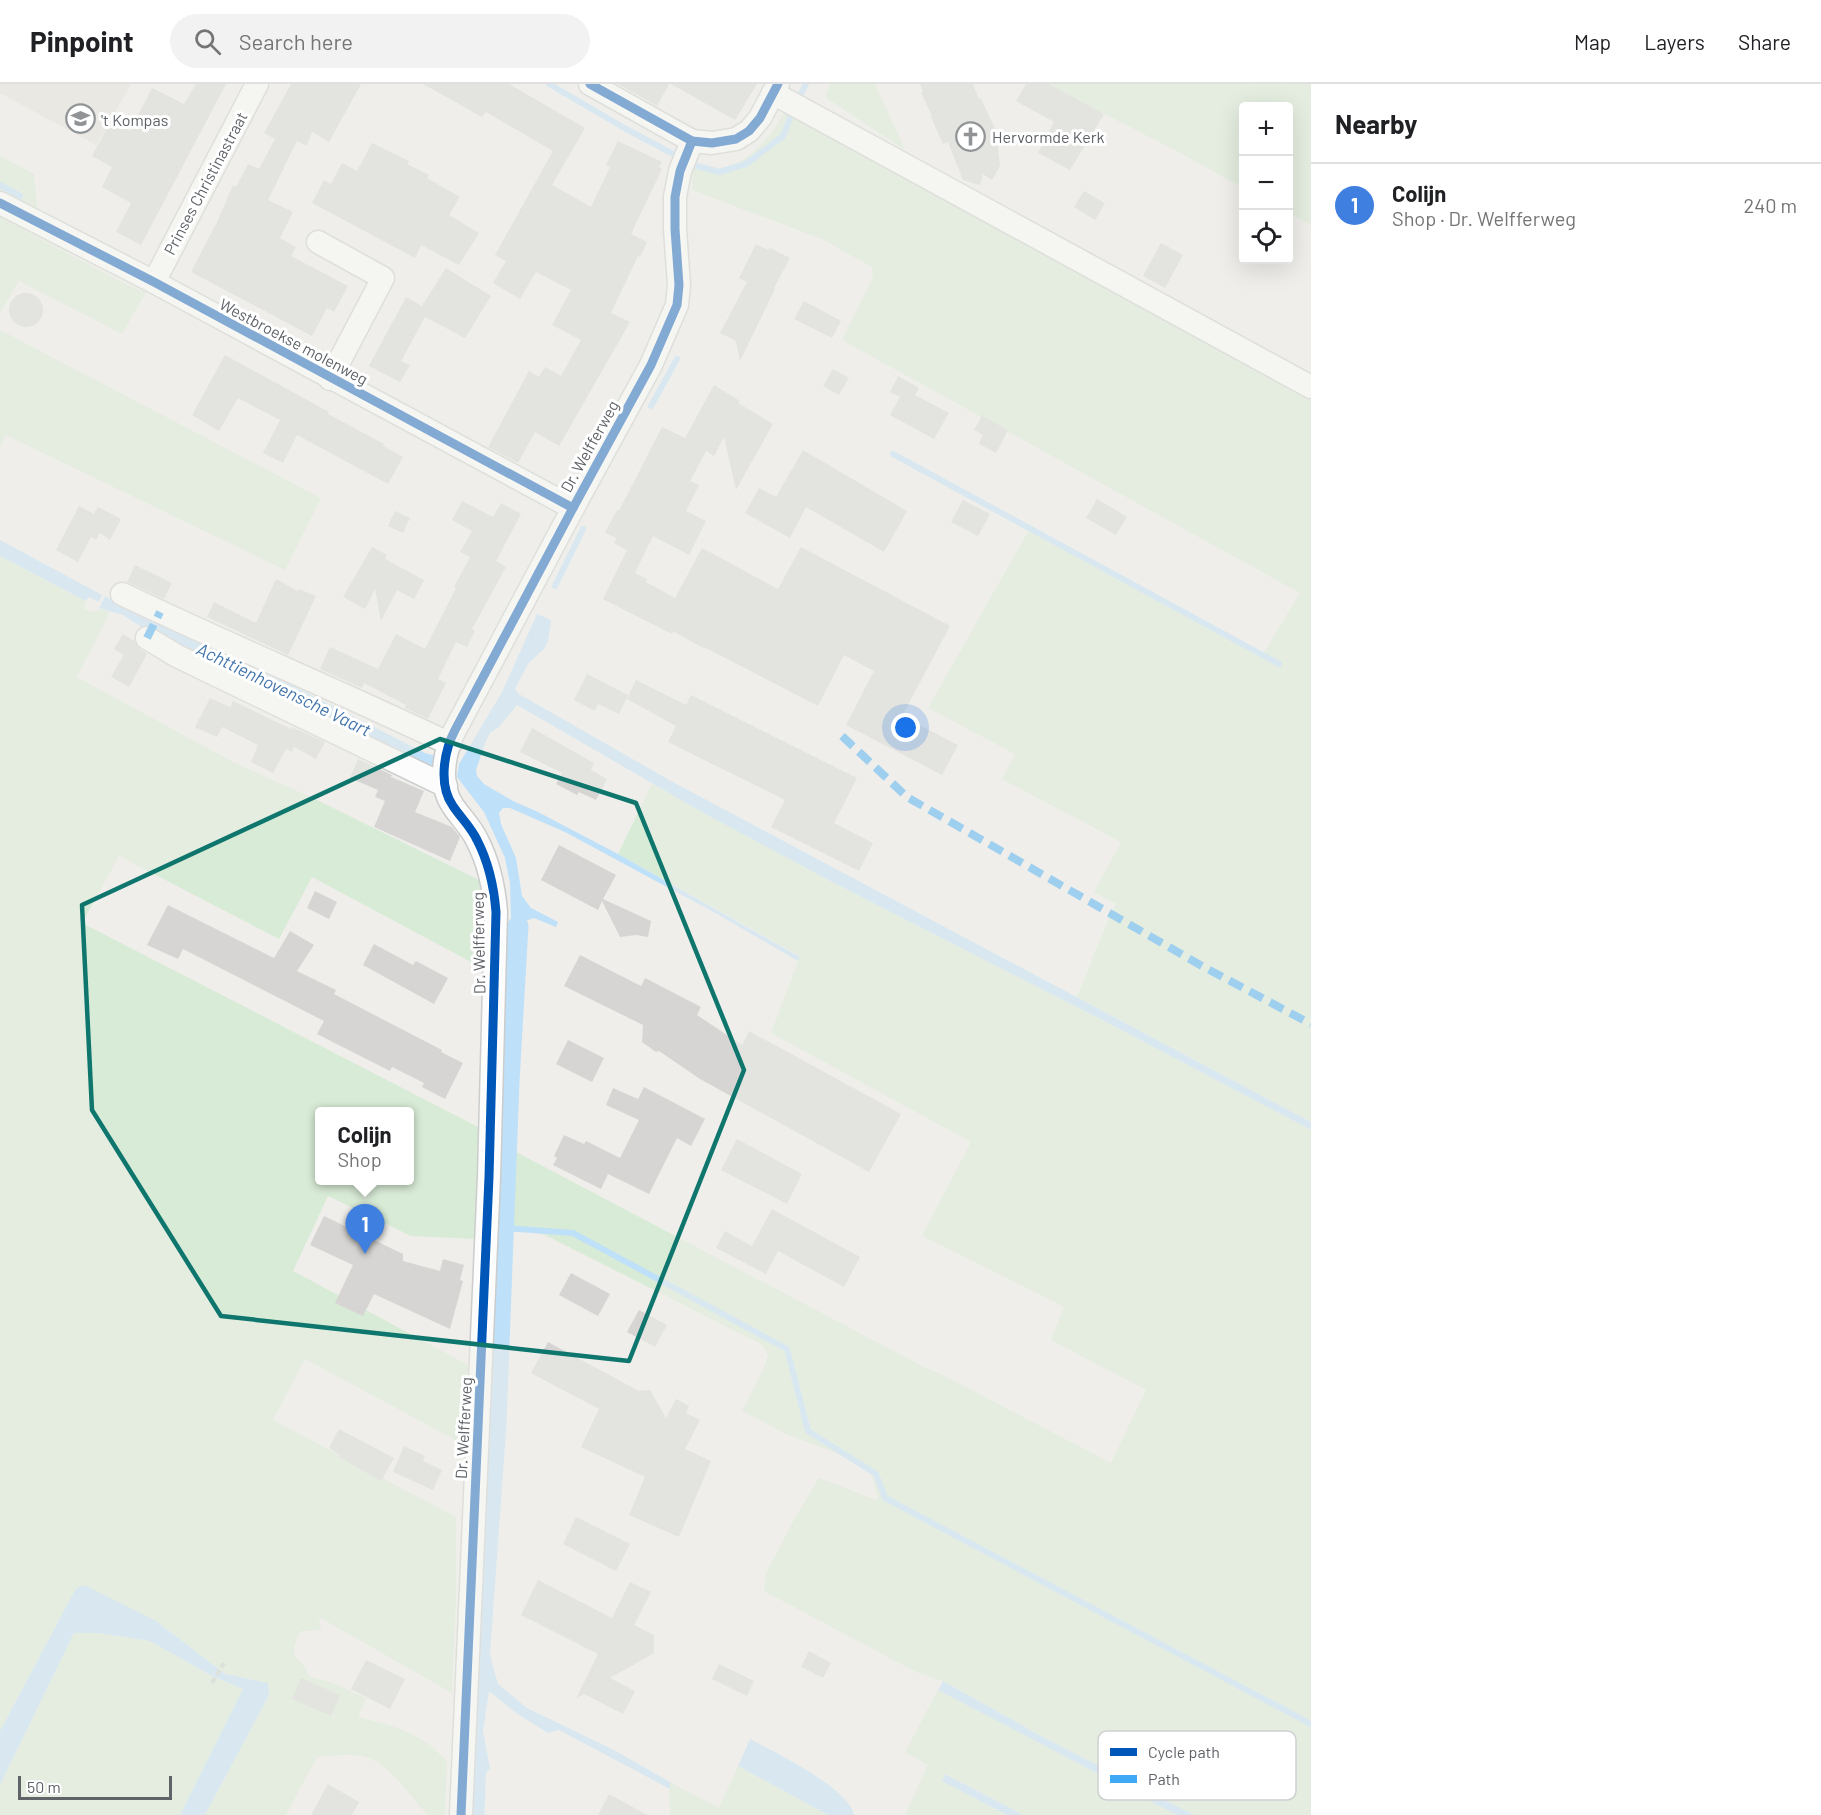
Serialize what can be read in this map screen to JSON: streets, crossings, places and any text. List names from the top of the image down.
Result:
{
  "streets": {
    "street": ["Prinses Christinastraat", "Westbroekse molenweg", "Dr. Welfferweg"]
  },
  "crossings": [
    ["Prinses Christinastraat", "Westbroekse molenweg"],
    ["Westbroekse molenweg", "Dr. Welfferweg"]
  ],
  "water": ["Achttienhovensche Vaart"],
  "places": {
    "school or university": ["'t Kompas"],
    "church": ["Hervormde Kerk"]
  },
  "legend": ["Cycle path", "Path"],
  "scale_bar": "50 m",
  "page": {
    "header": "Pinpoint",
    "search": "Search here",
    "nav": ["Map", "Layers", "Share"],
    "heading": "Nearby",
    "map_buttons": ["+", "−"],
    "list": [
      {
        "mark": "1",
        "name": "Colijn",
        "note": "Shop · Dr. Welfferweg",
        "value": "240 m"
      }
    ],
    "popup": ["Colijn", "Shop"],
    "pins": "1",
    "scale": "50 m"
  }
}
